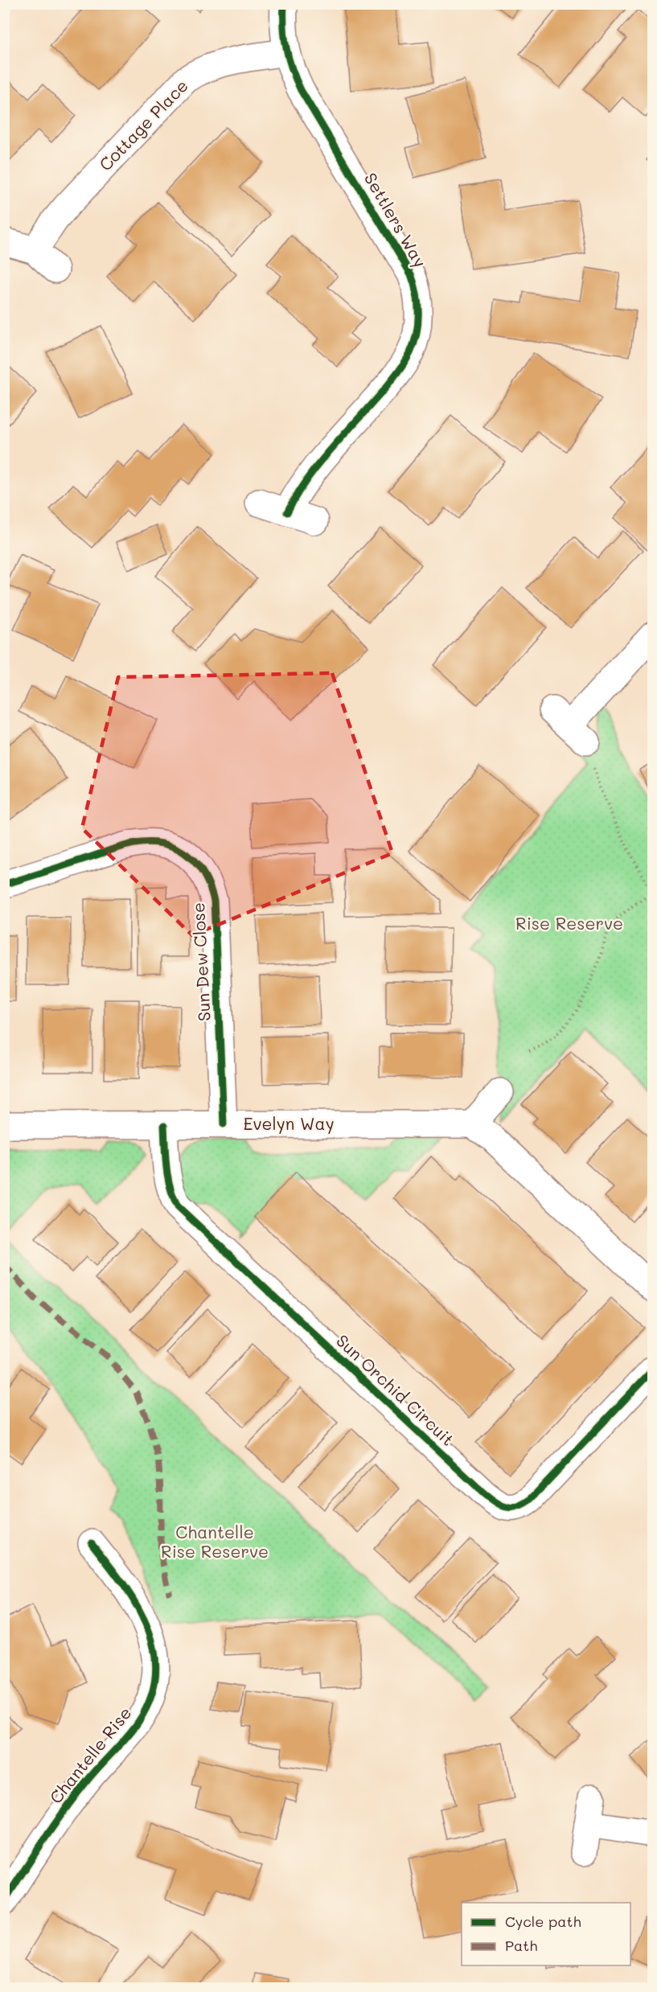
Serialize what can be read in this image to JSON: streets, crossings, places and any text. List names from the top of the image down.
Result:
{
  "streets": {
    "street": [
      "Cottage Place",
      "Settlers Way",
      "Sun Dew Close",
      "Evelyn Way",
      "Sun Orchid Circuit",
      "Chantelle Rise"
    ]
  },
  "crossings": [
    ["Cottage Place", "Settlers Way"],
    ["Sun Dew Close", "Evelyn Way"],
    ["Evelyn Way", "Sun Orchid Circuit"]
  ],
  "parks": ["Rise Reserve", "Chantelle Rise Reserve"],
  "legend": ["Cycle path", "Path"]
}
